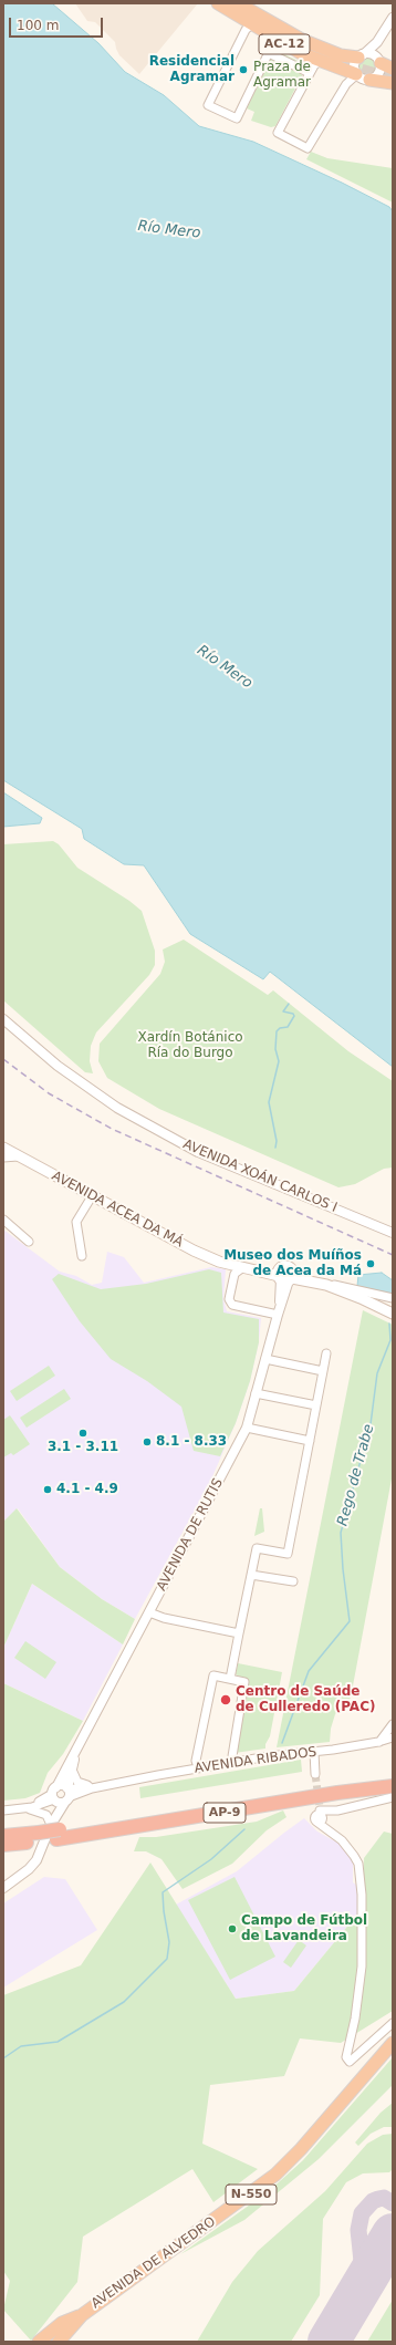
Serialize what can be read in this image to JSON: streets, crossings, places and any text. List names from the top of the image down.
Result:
{
  "streets": {
    "highway": [
      "AC-12",
      "AP-9",
      "N-550",
      "AVENIDA DE ALVEDRO"
    ],
    "main road": ["AVENIDA ACEA DA MÁ"],
    "street": ["AVENIDA XOÁN CARLOS I", "AVENIDA DE RUTIS", "AVENIDA RIBADOS"]
  },
  "crossings": [
    ["AVENIDA ACEA DA MÁ", "AVENIDA DE RUTIS"],
    ["AVENIDA DE RUTIS", "AVENIDA RIBADOS"],
    ["AVENIDA DE RUTIS", "AP-9"]
  ],
  "water": ["Río Mero", "Rego de Trabe"],
  "parks": ["Praza de Agramar", "Xardín Botánico Ría do Burgo"],
  "places": [
    "Residencial Agramar",
    "Museo dos Muíños de Acea da Má",
    "3.1 - 3.11",
    "8.1 - 8.33",
    "4.1 - 4.9",
    "Centro de Saúde de Culleredo (PAC)",
    "Campo de Fútbol de Lavandeira"
  ],
  "scale_bar": "100 m"
}
